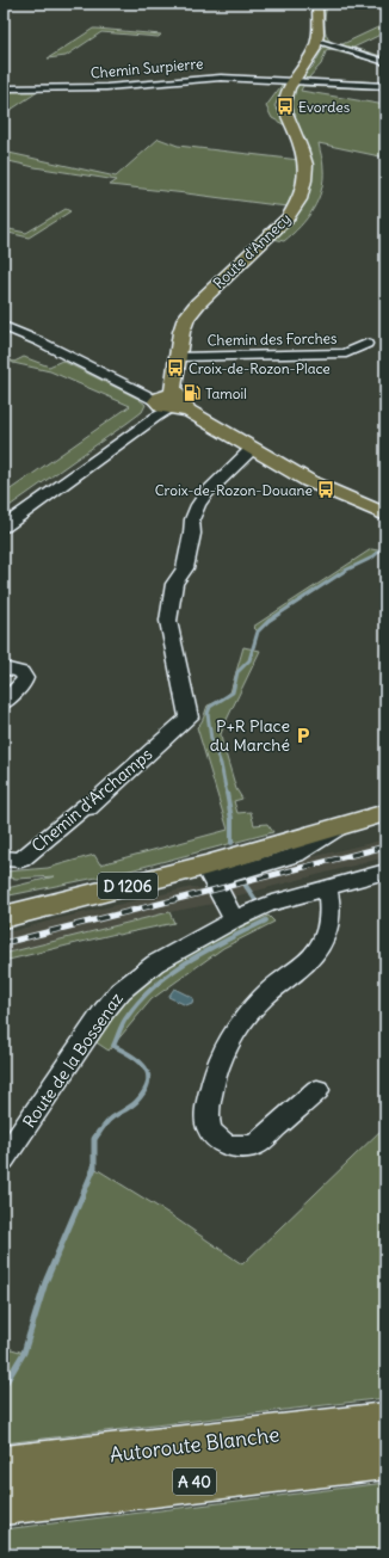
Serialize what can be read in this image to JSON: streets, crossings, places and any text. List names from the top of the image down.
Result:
{
  "streets": {
    "highway": ["Autoroute Blanche", "A 40"],
    "main road": ["Route d'Annecy", "D 1206"],
    "street": [
      "Chemin Surpierre",
      "Chemin des Forches",
      "Chemin d'Archamps",
      "Route de la Bossenaz"
    ]
  },
  "crossings": [
    ["Chemin Surpierre", "Route d'Annecy"],
    ["Route d'Annecy", "Chemin des Forches"]
  ],
  "places": {
    "bus stop": ["Evordes", "Croix-de-Rozon-Place", "Croix-de-Rozon-Douane"],
    "fuel station": ["Tamoil"],
    "parking": ["P+R Place du Marché"]
  }
}
